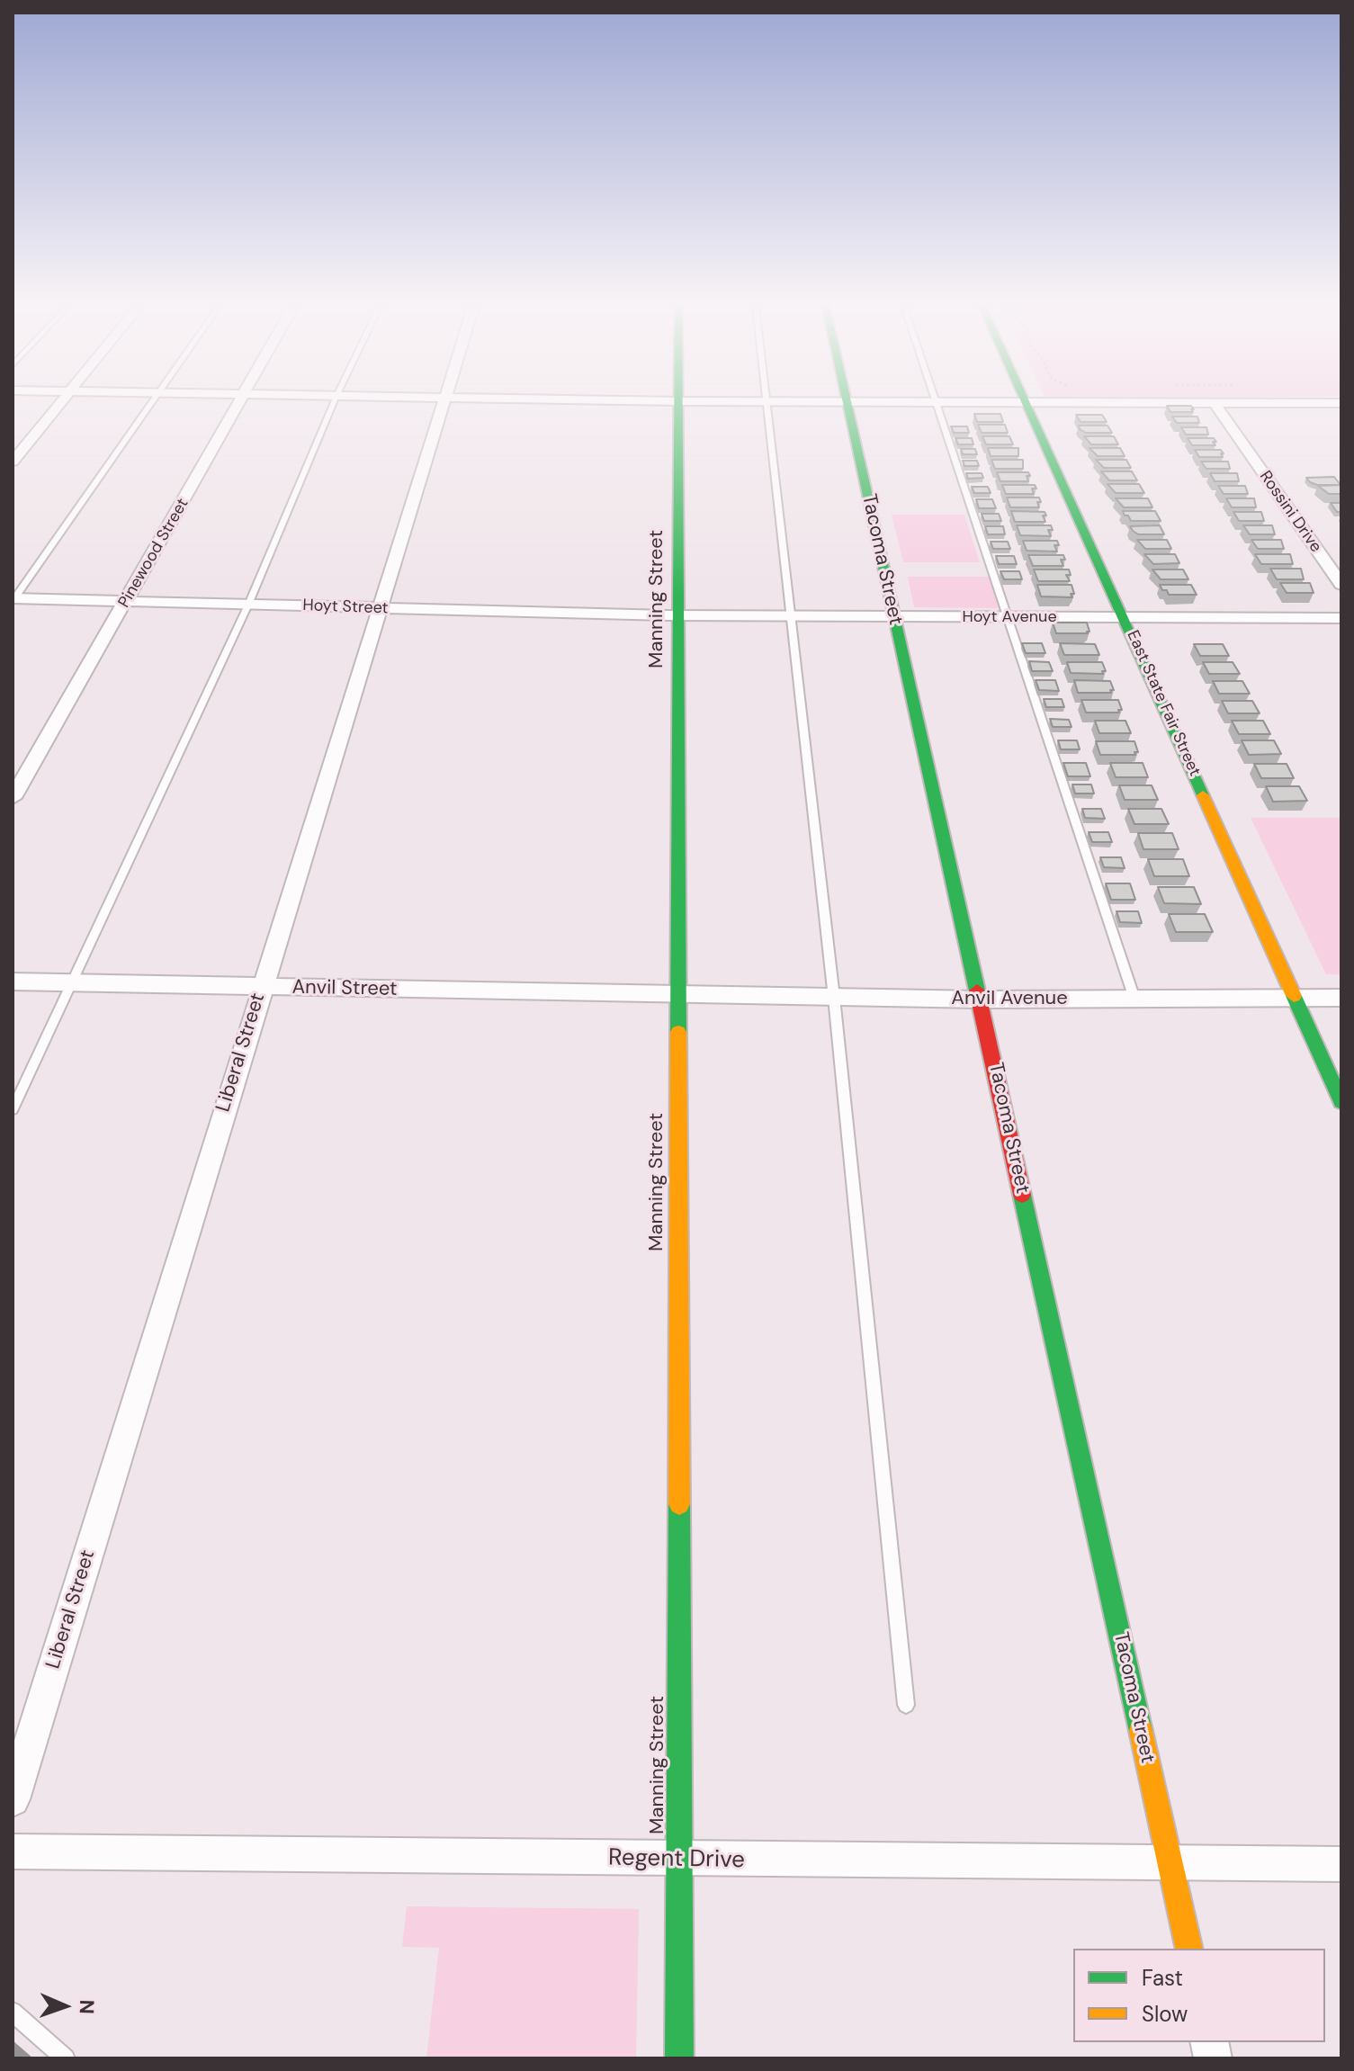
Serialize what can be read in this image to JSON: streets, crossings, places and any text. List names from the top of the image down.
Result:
{
  "streets": {
    "street": [
      "Rossini Drive",
      "Pinewood Street",
      "Tacoma Street",
      "Manning Street",
      "Hoyt Street",
      "Hoyt Avenue",
      "East State Fair Street",
      "Anvil Street",
      "Anvil Avenue",
      "Liberal Street",
      "Regent Drive"
    ]
  },
  "crossings": [
    ["Pinewood Street", "Hoyt Street"],
    ["Tacoma Street", "Hoyt Avenue"],
    ["Tacoma Street", "Anvil Avenue"],
    ["Tacoma Street", "Regent Drive"],
    ["Manning Street", "Hoyt Street"],
    ["Manning Street", "Hoyt Avenue"],
    ["Manning Street", "Anvil Street"],
    ["Manning Street", "Anvil Avenue"],
    ["Manning Street", "Regent Drive"],
    ["Hoyt Street", "Hoyt Avenue"],
    ["Hoyt Street", "Liberal Street"],
    ["Hoyt Avenue", "East State Fair Street"],
    ["East State Fair Street", "Anvil Avenue"],
    ["Anvil Street", "Anvil Avenue"],
    ["Anvil Street", "Liberal Street"]
  ],
  "legend": ["Fast", "Slow"],
  "north": "right"
}
